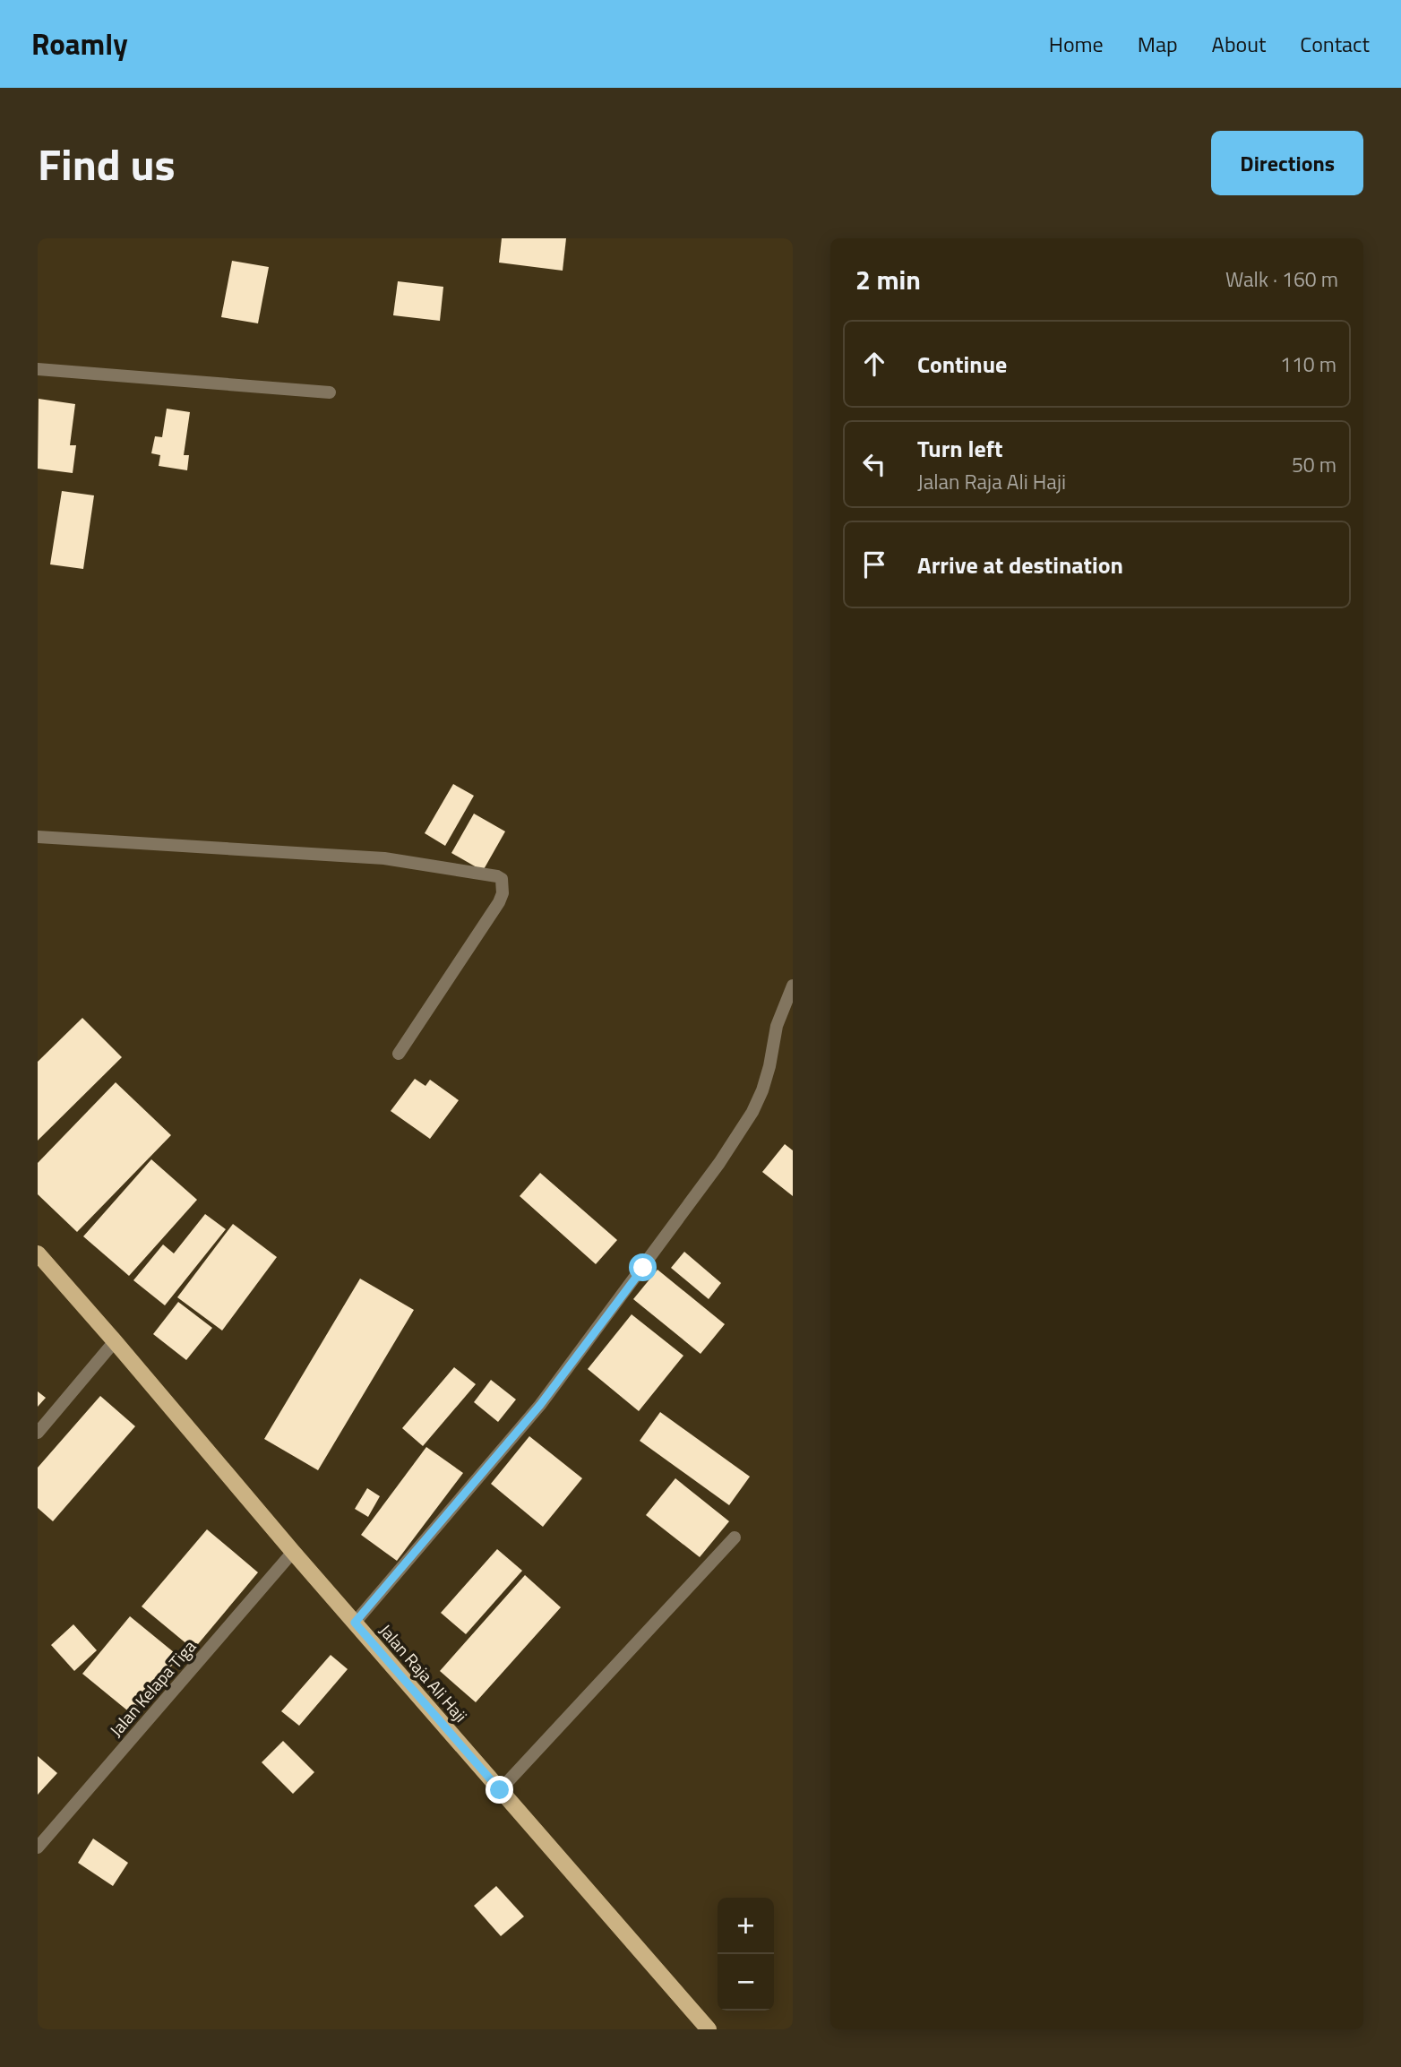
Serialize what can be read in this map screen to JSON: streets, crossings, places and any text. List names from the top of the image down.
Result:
{
  "streets": {
    "main road": ["Jalan Raja Ali Haji"],
    "street": ["Jalan Kelapa Tiga"]
  },
  "crossings": [
    ["Jalan Raja Ali Haji", "Jalan Kelapa Tiga"]
  ],
  "page": {
    "header": "Roamly",
    "nav": [
      "Home",
      "Map",
      "About",
      "Contact"
    ],
    "title": "Find us",
    "buttons": "Directions",
    "heading": ["2 min", "Walk · 160 m"],
    "list": [
      ["Continue", "110 m"],
      ["Turn left", "Jalan Raja Ali Haji", "50 m"],
      "Arrive at destination"
    ],
    "map_buttons": ["+", "−"]
  }
}
